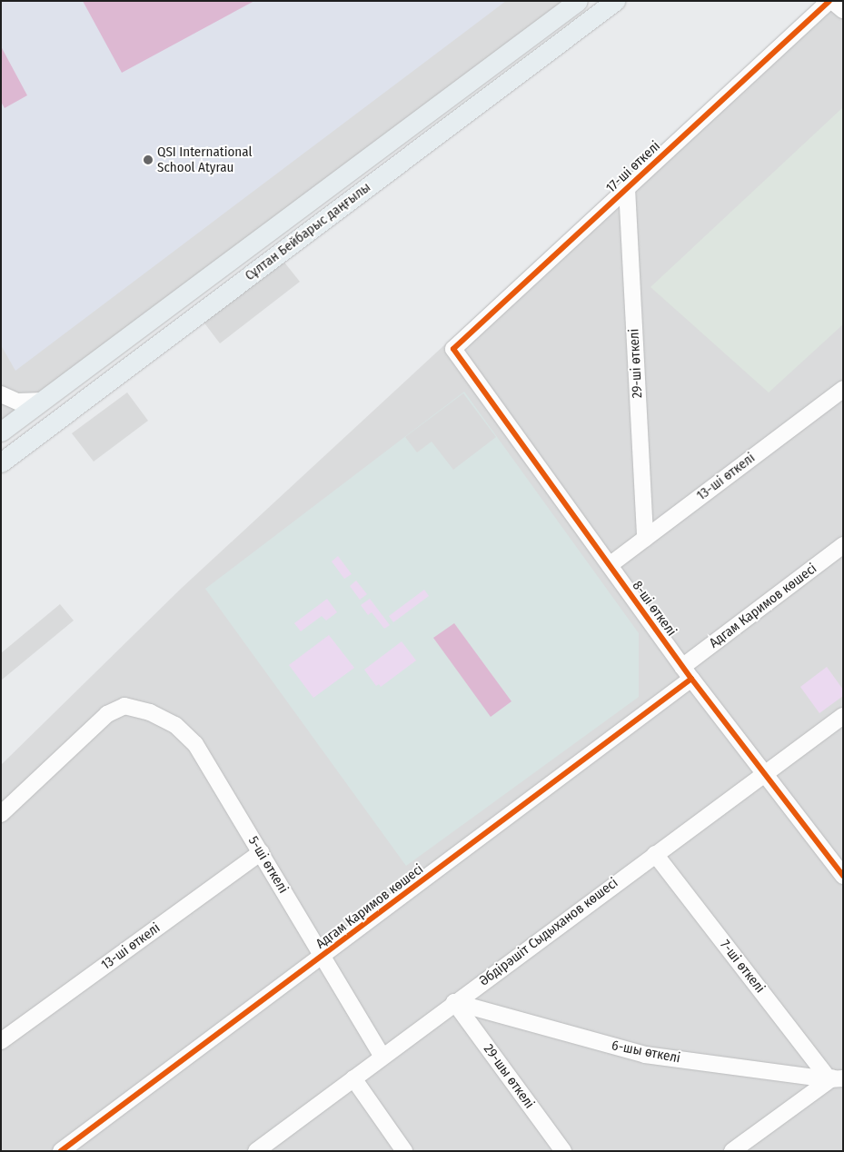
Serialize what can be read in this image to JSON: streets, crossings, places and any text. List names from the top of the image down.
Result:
{
  "streets": {
    "main road": ["Сұлтан Бейбарыс даңғылы"],
    "street": [
      "17-ші өткелі",
      "29-ші өткелі",
      "13-ші өткелі",
      "Адгам Каримов көшесі",
      "8-ші өткелі",
      "5-ші өткелі",
      "Әбдірәшіт Сыдыханов көшесі",
      "7-ші өткелі",
      "6-шы өткелі",
      "29-шы өткелі"
    ]
  },
  "crossings": [
    ["17-ші өткелі", "29-ші өткелі"],
    ["17-ші өткелі", "8-ші өткелі"],
    ["29-ші өткелі", "13-ші өткелі"],
    ["13-ші өткелі", "8-ші өткелі"],
    ["13-ші өткелі", "5-ші өткелі"],
    ["Адгам Каримов көшесі", "8-ші өткелі"],
    ["Адгам Каримов көшесі", "5-ші өткелі"],
    ["8-ші өткелі", "Әбдірәшіт Сыдыханов көшесі"],
    ["5-ші өткелі", "Әбдірәшіт Сыдыханов көшесі"],
    ["Әбдірәшіт Сыдыханов көшесі", "7-ші өткелі"],
    ["Әбдірәшіт Сыдыханов көшесі", "6-шы өткелі"],
    ["Әбдірәшіт Сыдыханов көшесі", "29-шы өткелі"],
    ["7-ші өткелі", "6-шы өткелі"],
    ["6-шы өткелі", "29-шы өткелі"]
  ],
  "places": ["QSI International School Atyrau"]
}
